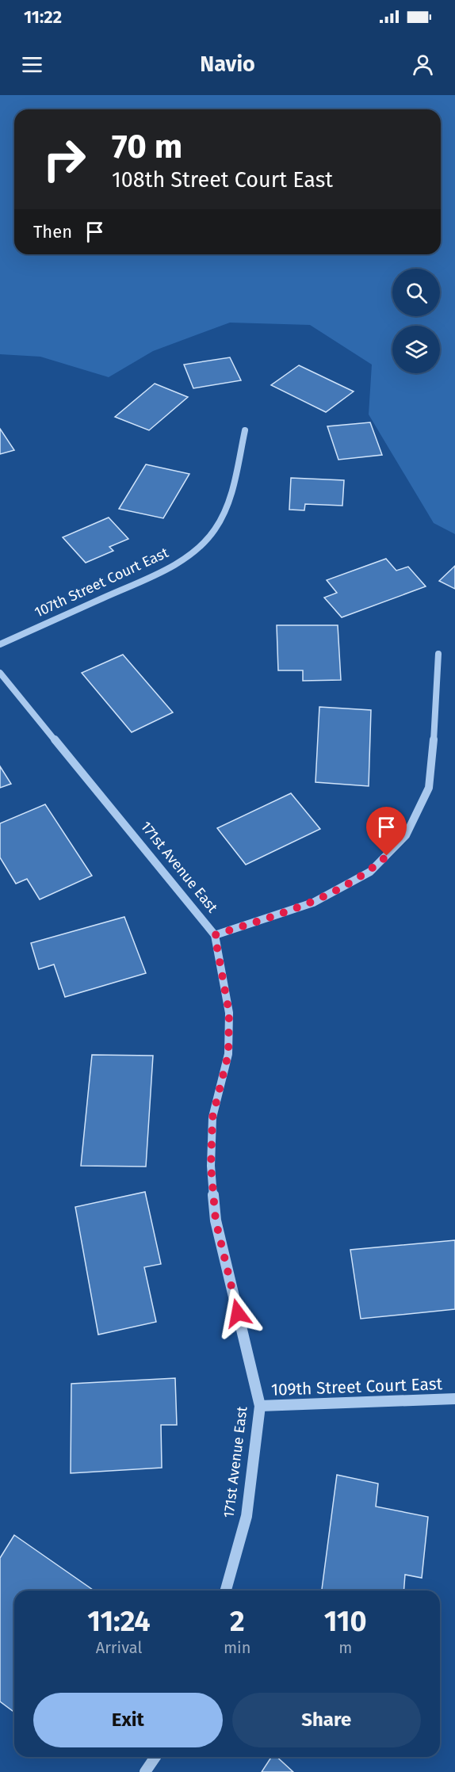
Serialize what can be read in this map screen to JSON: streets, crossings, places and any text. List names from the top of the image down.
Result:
{
  "streets": {
    "street": ["107th Street Court East", "171st Avenue East", "109th Street Court East"]
  },
  "crossings": [
    ["171st Avenue East", "109th Street Court East"]
  ],
  "page": {
    "status": "11:22",
    "header": "Navio",
    "turn": ["70 m", "108th Street Court East"],
    "then": "Then",
    "eta": [
      "11:24",
      "Arrival",
      "2",
      "min",
      "110",
      "m"
    ],
    "buttons": ["Exit", "Share"]
  }
}
